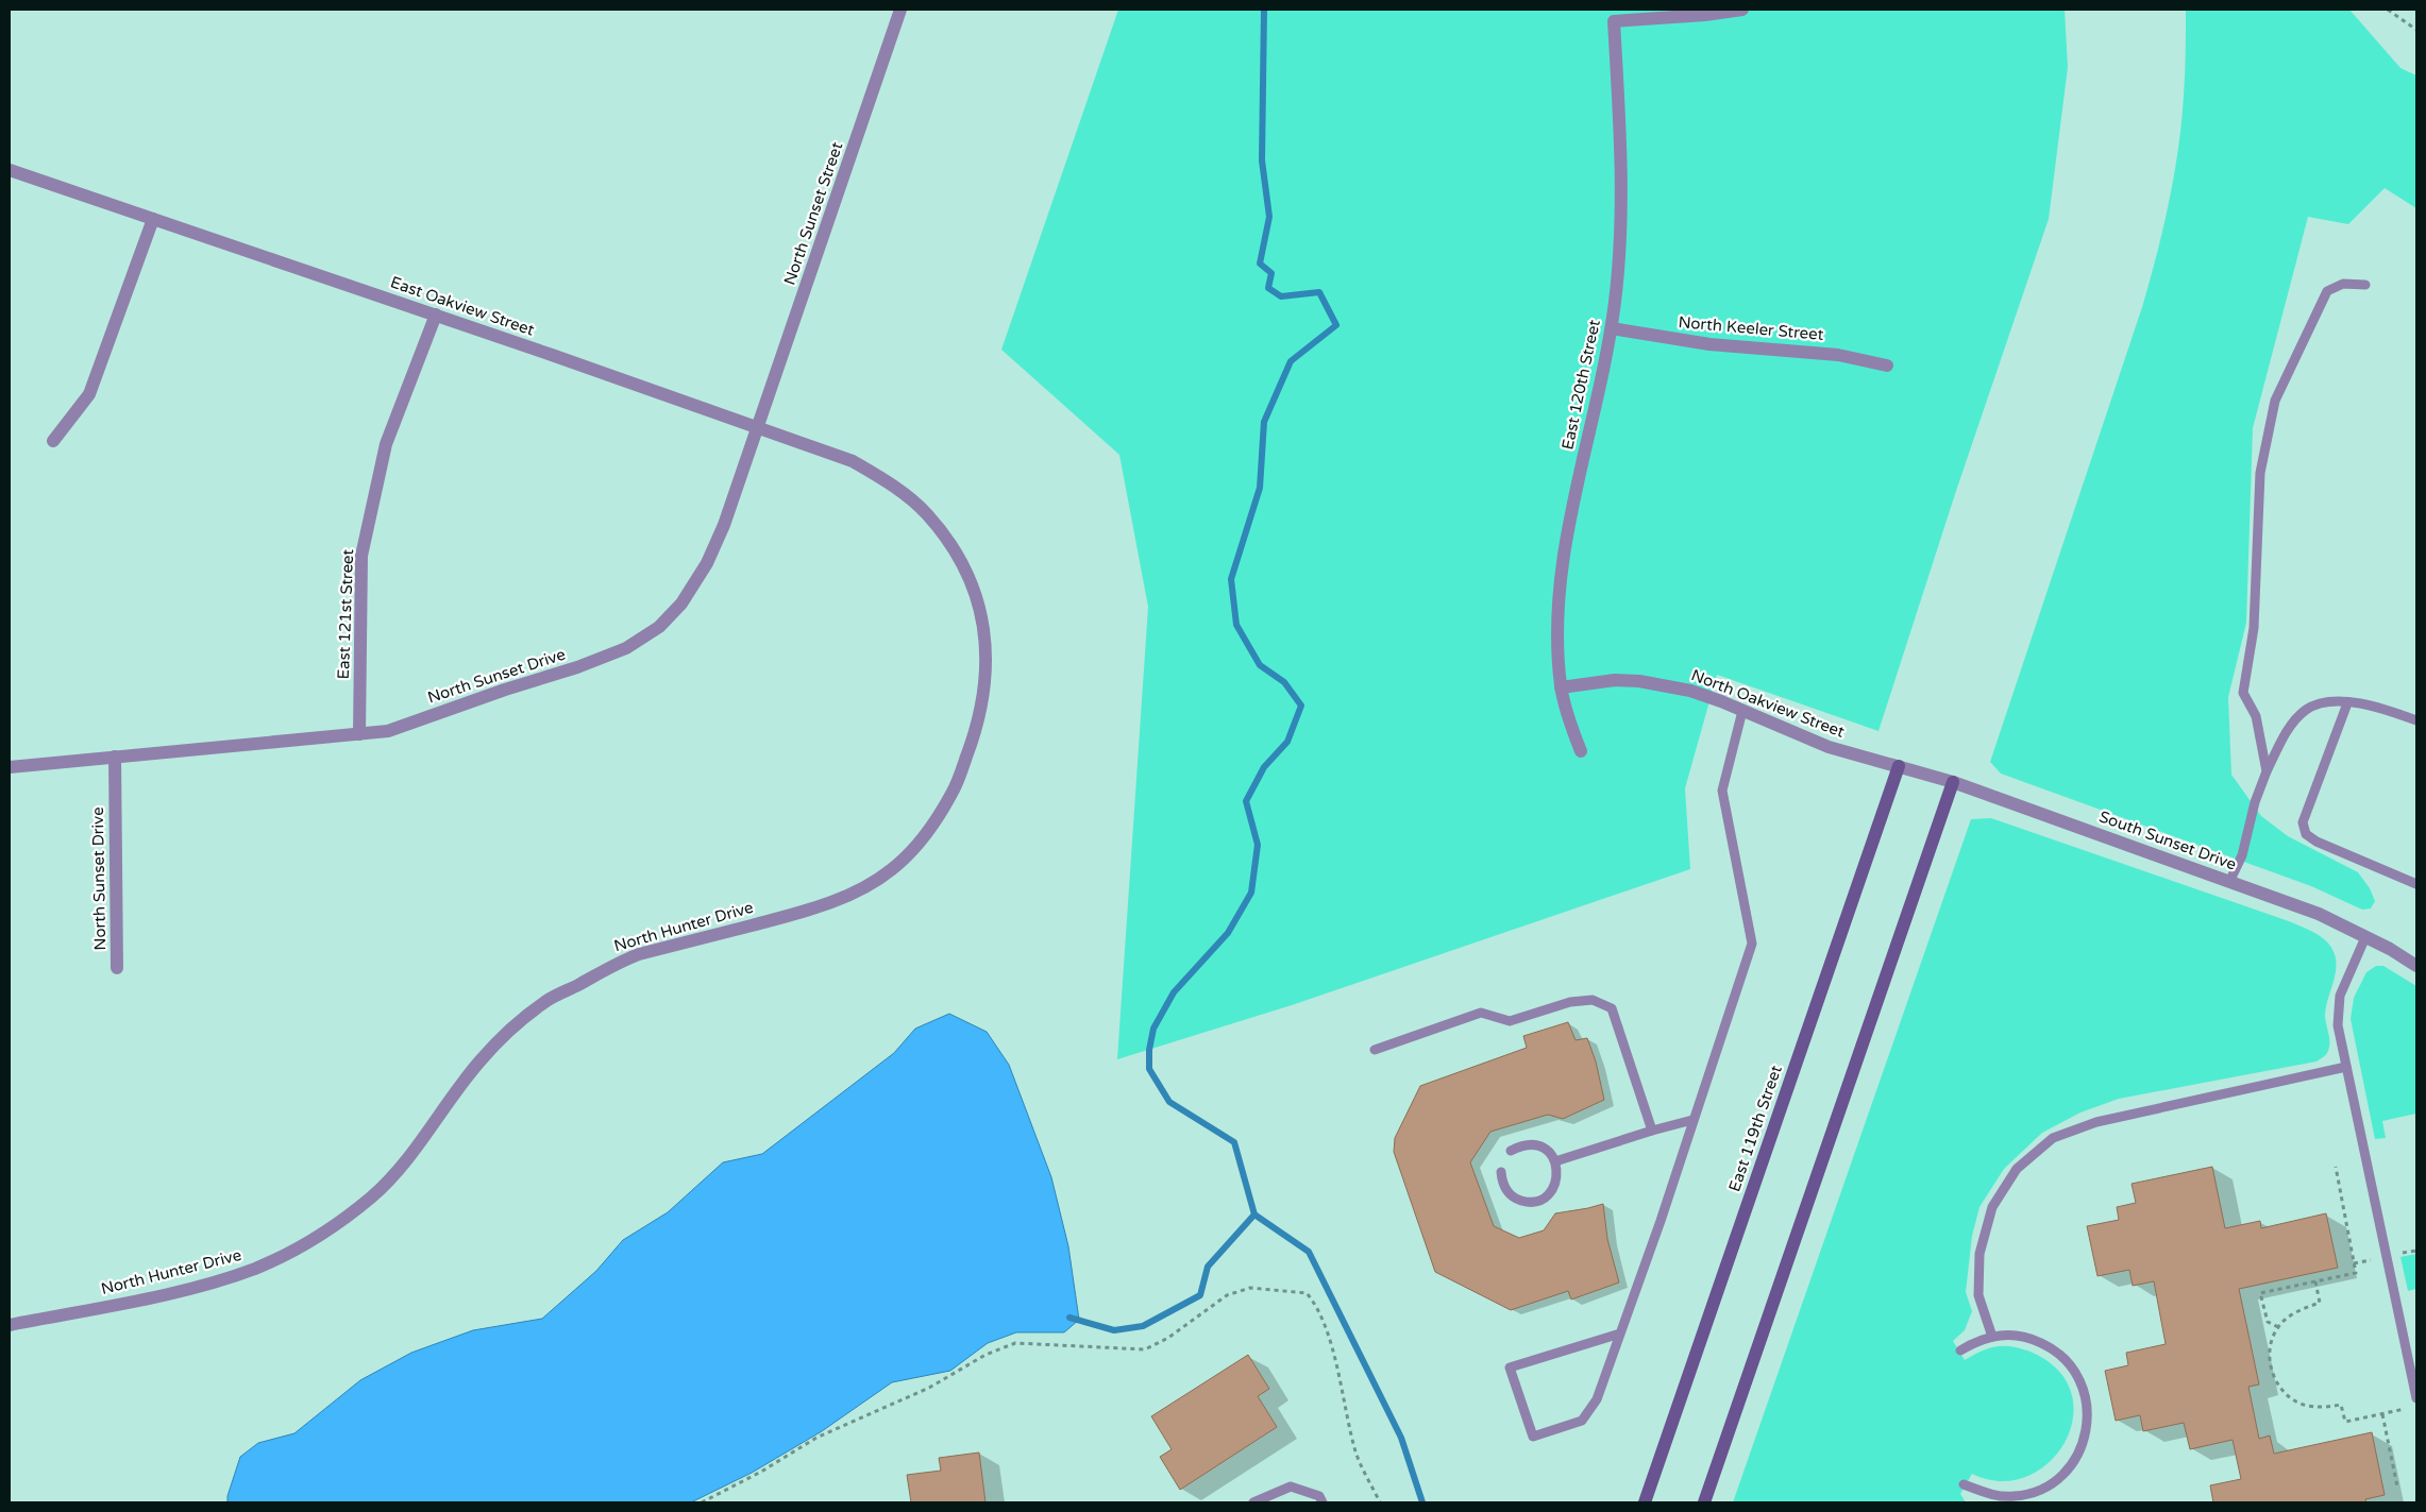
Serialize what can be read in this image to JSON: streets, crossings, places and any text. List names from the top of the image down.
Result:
{
  "streets": {
    "main road": ["East 119th Street"],
    "street": [
      "North Sunset Street",
      "East Oakview Street",
      "North Keeler Street",
      "East 120th Street",
      "East 121st Street",
      "North Sunset Drive",
      "North Oakview Street",
      "South Sunset Drive",
      "North Hunter Drive"
    ]
  },
  "crossings": [
    ["North Sunset Street", "East Oakview Street"],
    ["North Sunset Street", "North Sunset Drive"],
    ["North Sunset Street", "North Hunter Drive"],
    ["East Oakview Street", "East 121st Street"],
    ["East Oakview Street", "North Sunset Drive"],
    ["East Oakview Street", "North Hunter Drive"],
    ["North Keeler Street", "East 120th Street"],
    ["East 120th Street", "North Oakview Street"],
    ["East 121st Street", "North Sunset Drive"],
    ["North Sunset Drive", "North Hunter Drive"],
    ["North Oakview Street", "South Sunset Drive"],
    ["North Oakview Street", "East 119th Street"],
    ["South Sunset Drive", "East 119th Street"]
  ]
}
